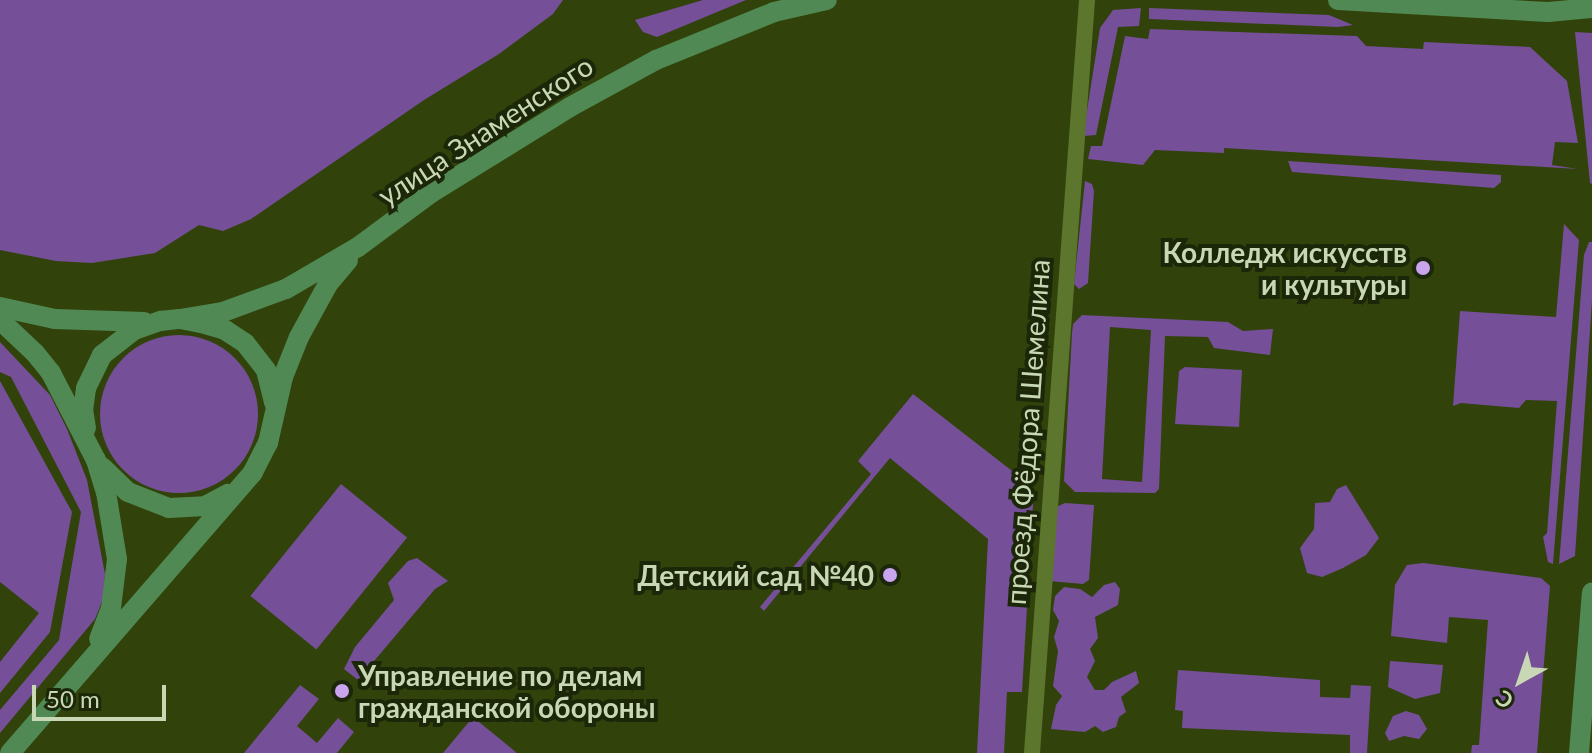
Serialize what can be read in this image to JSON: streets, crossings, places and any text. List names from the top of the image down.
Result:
{
  "streets": {
    "main road": ["улица Знаменского"],
    "street": ["проезд Фёдора Шемелина"]
  },
  "places": ["Колледж искусств и культуры", "Детский сад №40", "Управление по делам гражданской обороны"],
  "scale_bar": "50 m",
  "north": "bottom left"
}
